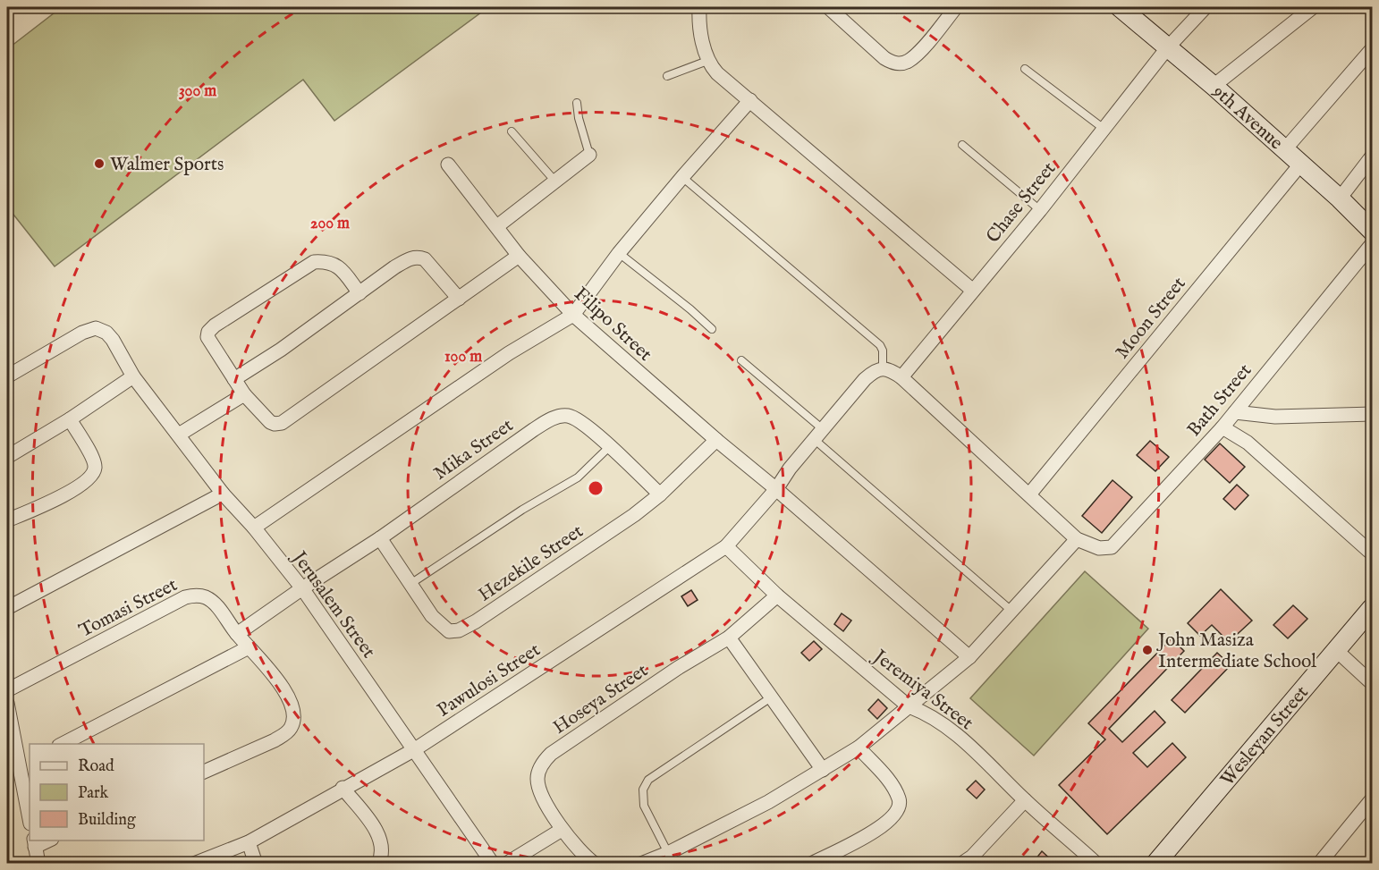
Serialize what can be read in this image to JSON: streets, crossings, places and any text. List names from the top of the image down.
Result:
{
  "streets": {
    "street": [
      "9th Avenue",
      "Chase Street",
      "Moon Street",
      "Filipo Street",
      "Bath Street",
      "Mika Street",
      "Hezekile Street",
      "Jerusalem Street",
      "Tomasi Street",
      "Pawulosi Street",
      "Jeremiya Street",
      "Hoseya Street",
      "Wesleyan Street"
    ]
  },
  "crossings": [
    ["9th Avenue", "Chase Street"],
    ["9th Avenue", "Moon Street"],
    ["Filipo Street", "Hezekile Street"],
    ["Filipo Street", "Pawulosi Street"],
    ["Mika Street", "Hezekile Street"],
    ["Mika Street", "Jerusalem Street"],
    ["Mika Street", "Tomasi Street"],
    ["Jerusalem Street", "Pawulosi Street"],
    ["Pawulosi Street", "Jeremiya Street"],
    ["Jeremiya Street", "Hoseya Street"]
  ],
  "places": ["Walmer Sports", "John Masiza Intermediate School"],
  "legend": ["Road", "Park", "Building"],
  "rings": ["300 m", "200 m", "100 m"]
}
